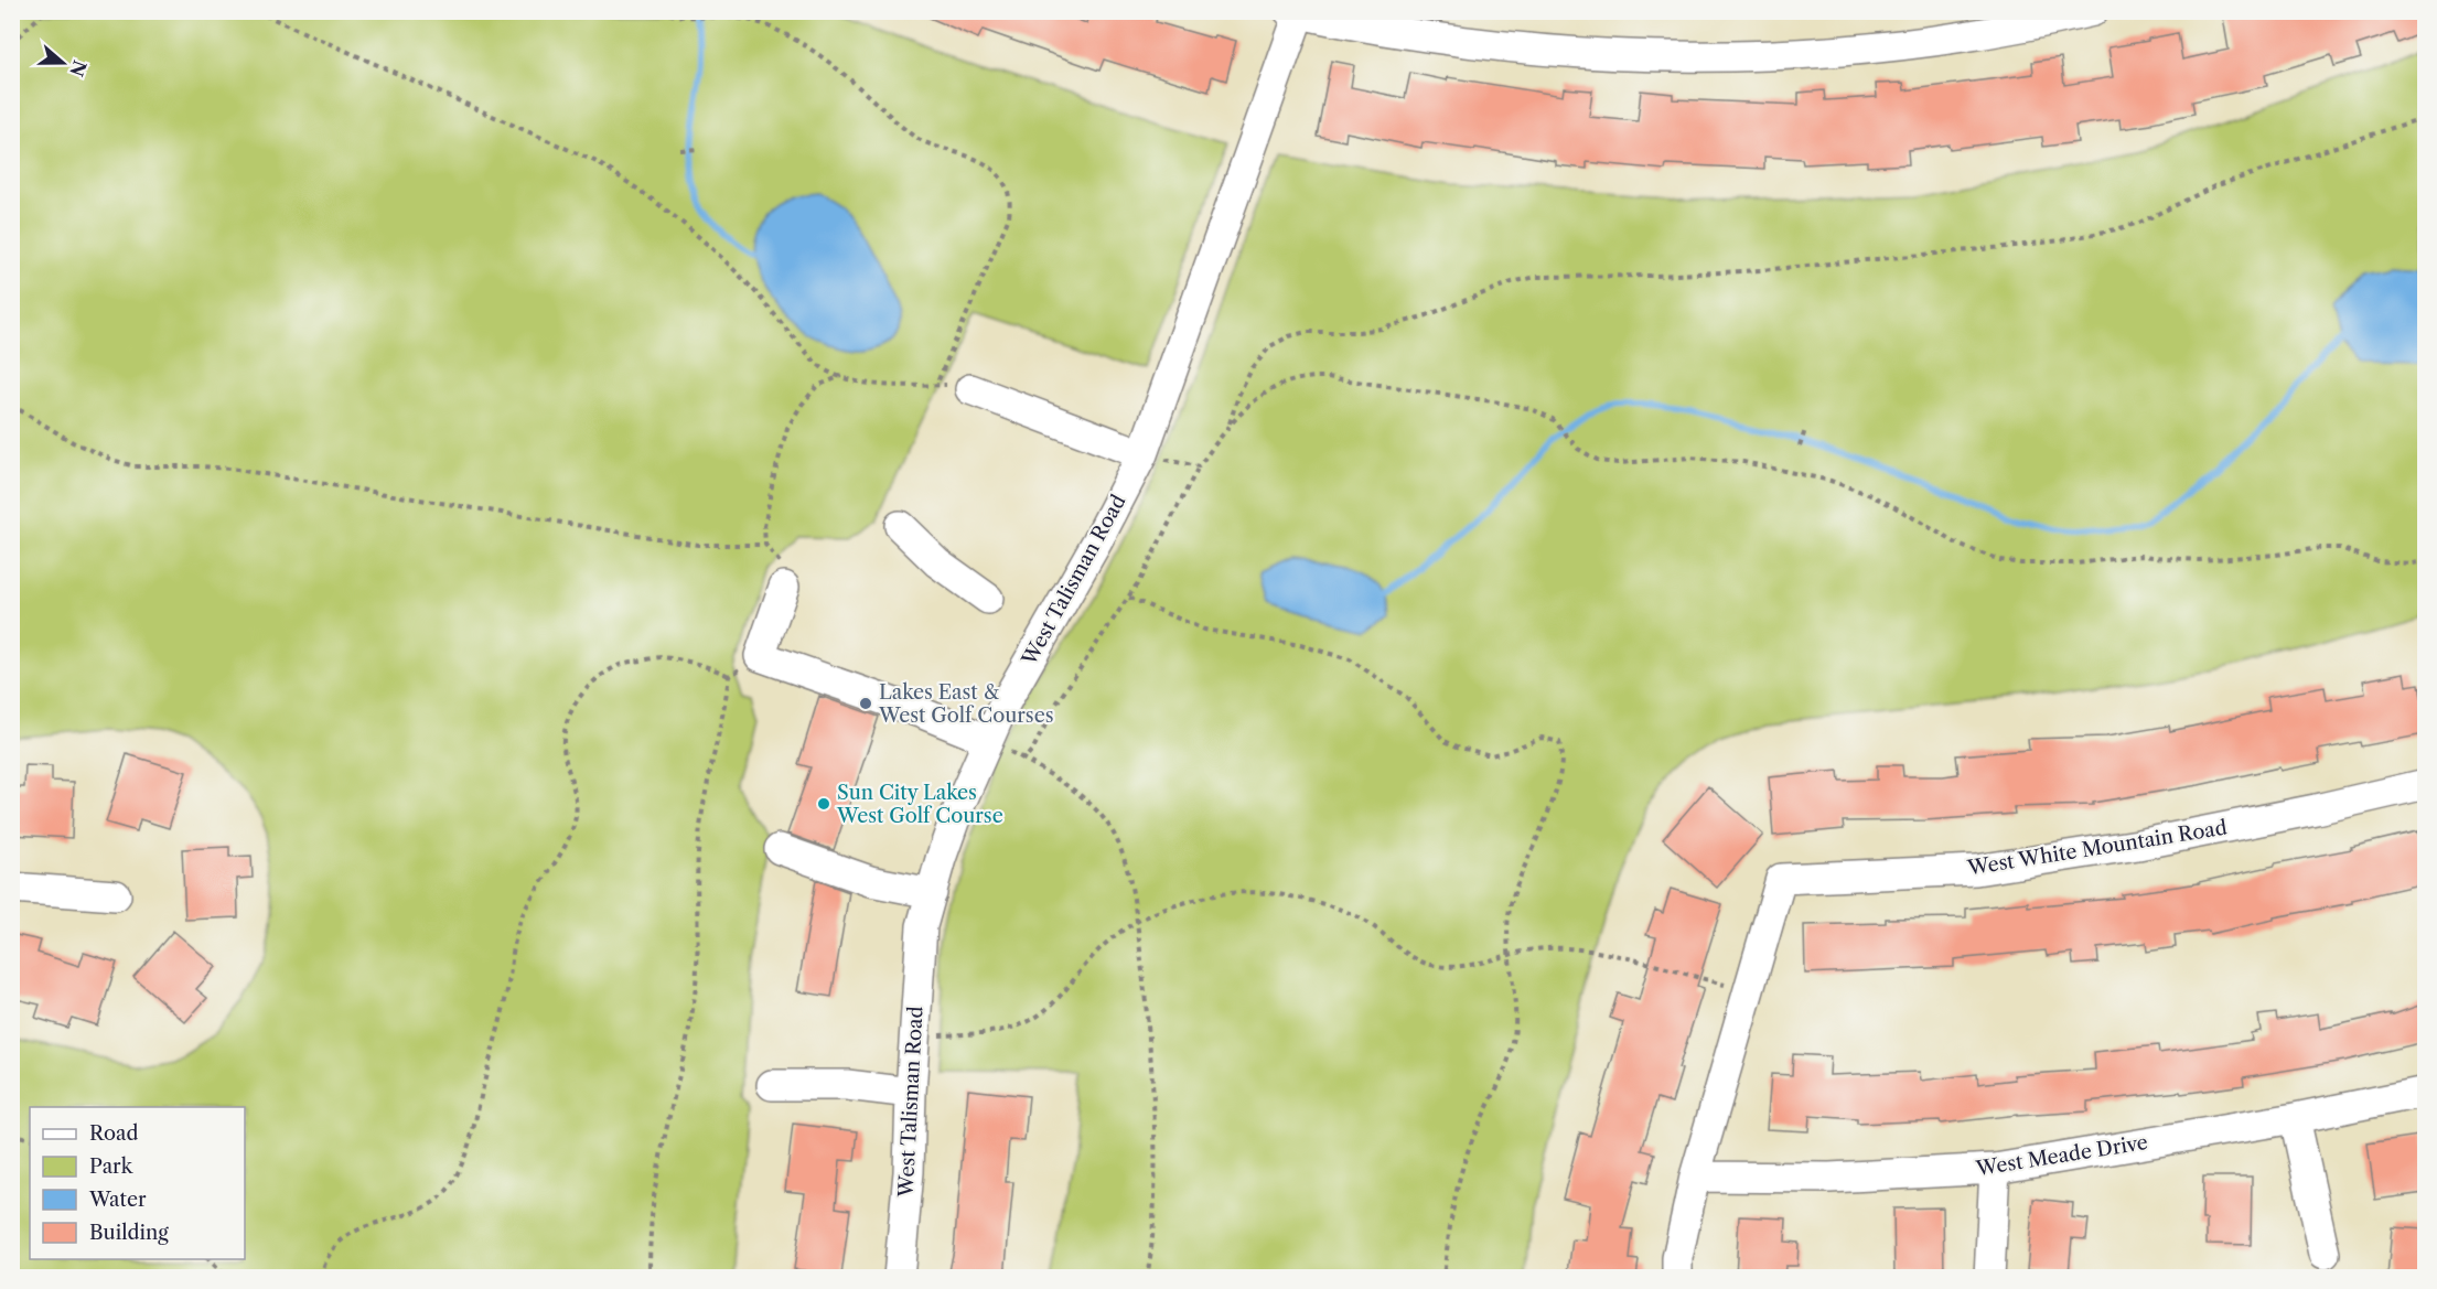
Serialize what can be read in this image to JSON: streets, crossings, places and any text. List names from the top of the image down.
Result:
{
  "streets": {
    "street": ["West Talisman Road", "West White Mountain Road", "West Meade Drive"]
  },
  "crossings": [
    ["West White Mountain Road", "West Meade Drive"]
  ],
  "places": ["Lakes East & West Golf Courses", "Sun City Lakes West Golf Course"],
  "legend": [
    "Road",
    "Park",
    "Water",
    "Building"
  ],
  "north": "right"
}
